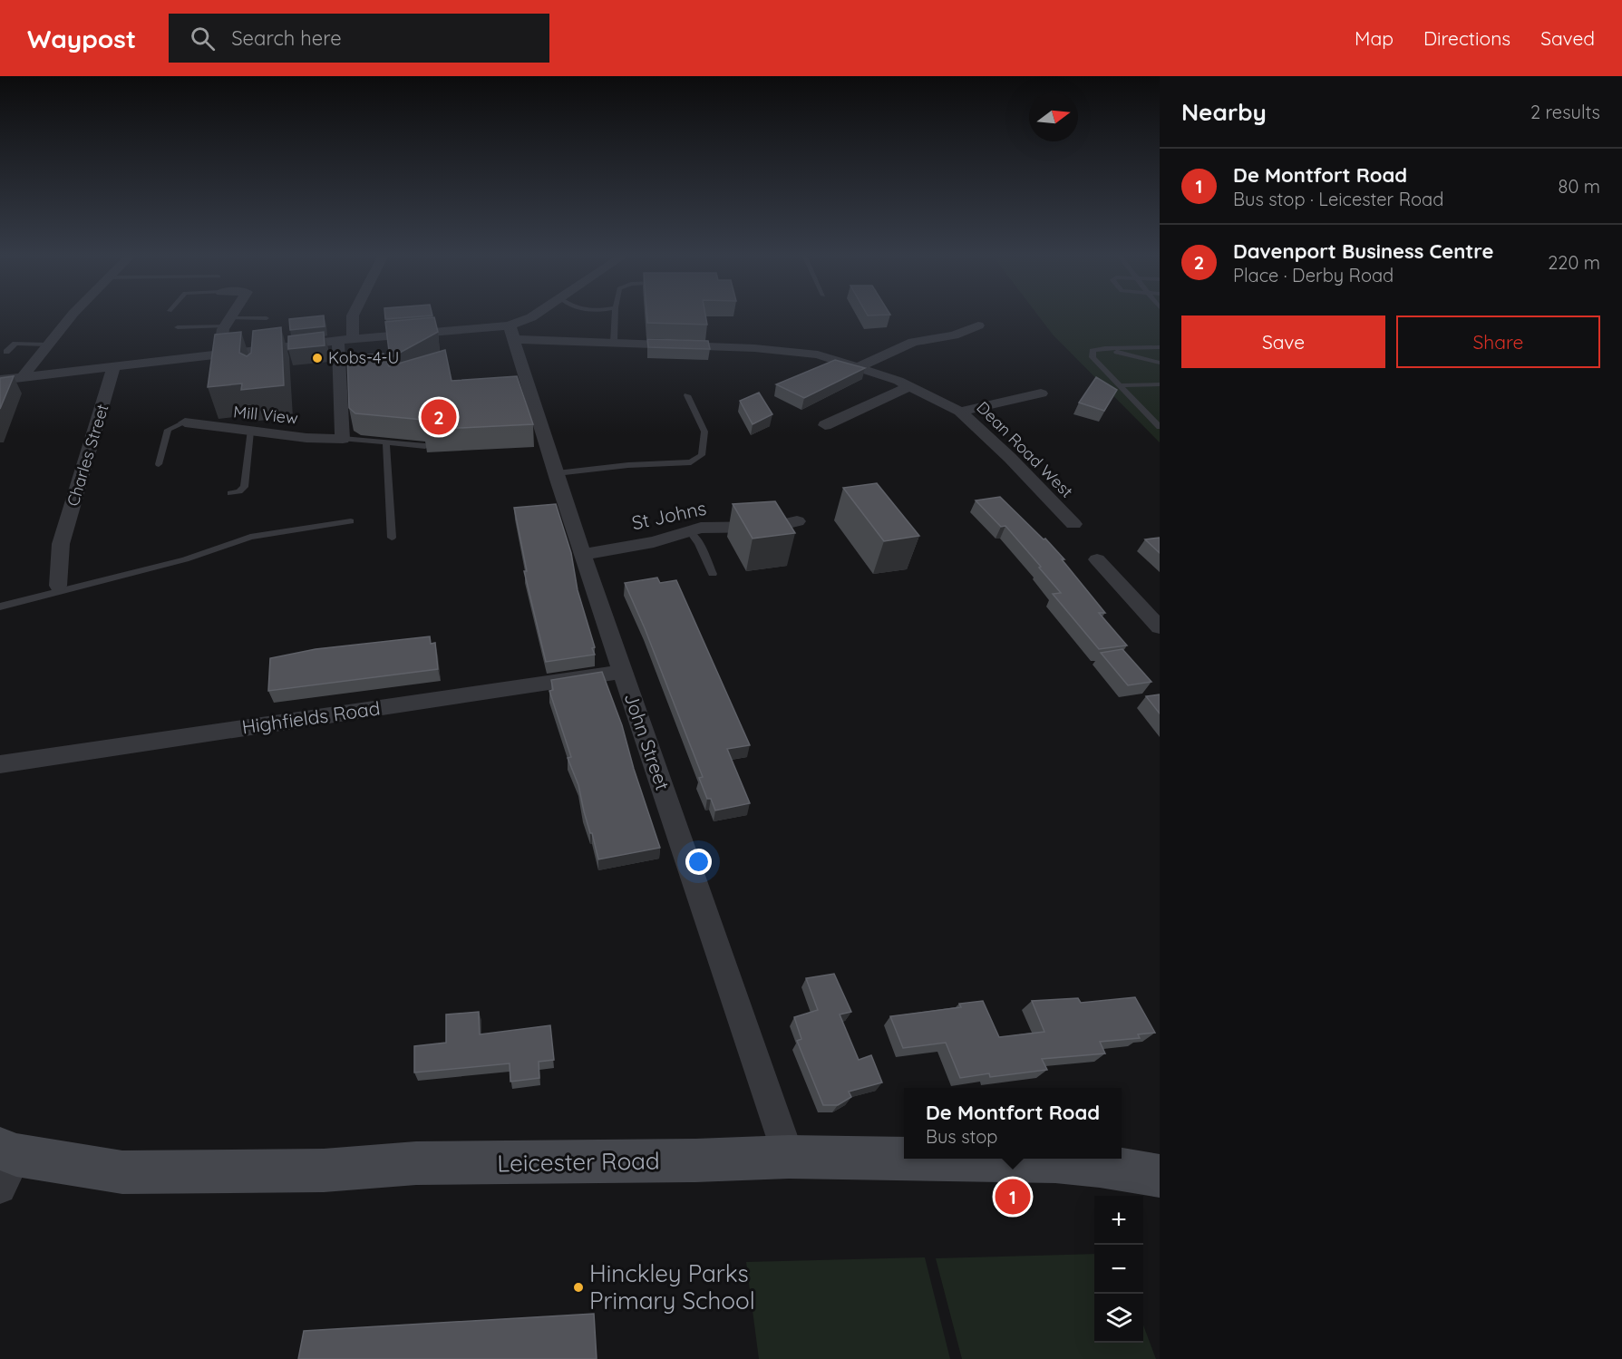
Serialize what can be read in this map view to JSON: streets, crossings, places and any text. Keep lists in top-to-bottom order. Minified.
{"streets":{"main road":["Leicester Road"],"street":["Mill View","Dean Road West","Charles Street","St Johns","Highfields Road","John Street"]},"crossings":[["Dean Road West","John Street"],["St Johns","John Street"],["Highfields Road","John Street"],["John Street","Leicester Road"]],"places":["Kobs-4-U","Hinckley Parks Primary School"],"north":"right","page":{"header":"Waypost","search":"Search here","nav":["Map","Directions","Saved"],"heading":["Nearby","2 results"],"list":[{"mark":"1","name":"De Montfort Road","note":"Bus stop · Leicester Road","value":"80 m"},{"mark":"2","name":"Davenport Business Centre","note":"Place · Derby Road","value":"220 m"}],"buttons":["Save","Share"],"pins":["2","1"],"popup":["De Montfort Road","Bus stop"],"map_buttons":["+","−"]}}
